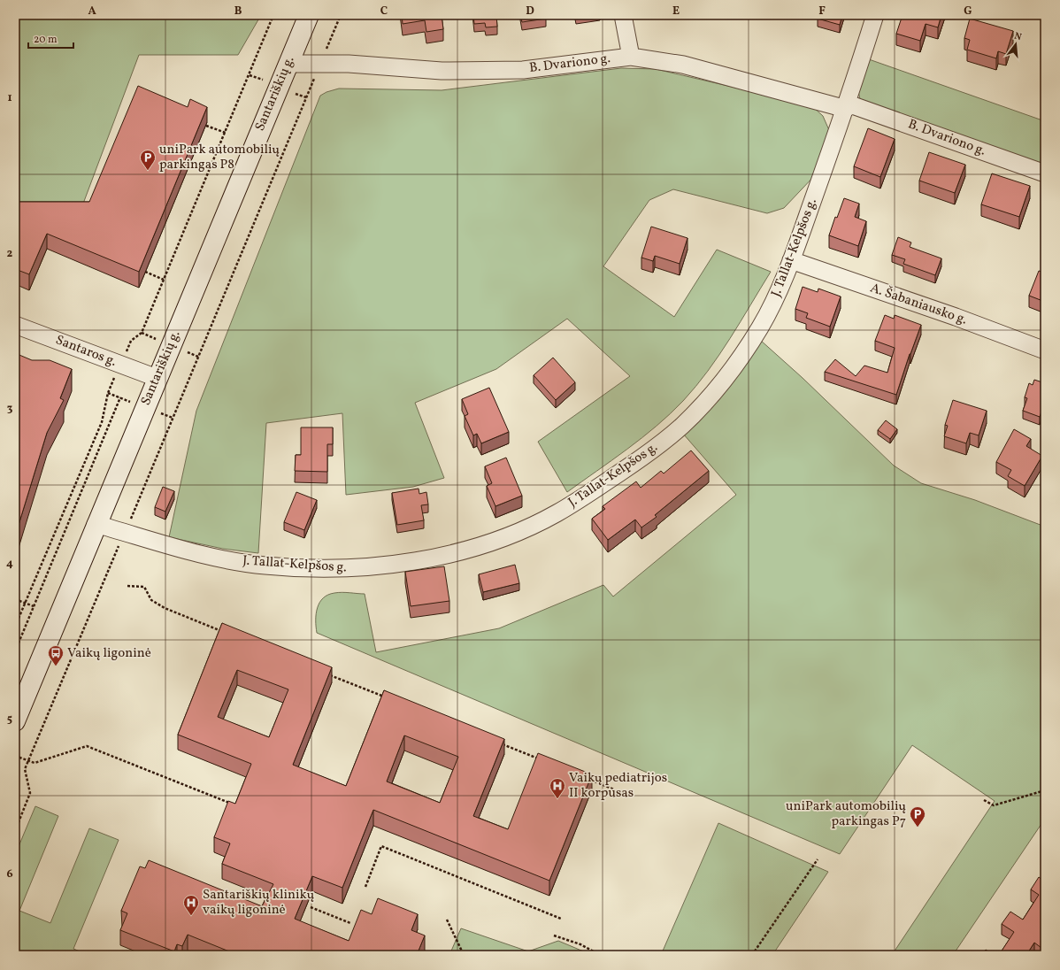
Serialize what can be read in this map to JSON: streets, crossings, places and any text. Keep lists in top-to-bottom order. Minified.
{"streets":{"main road":["Santariškių g."],"street":["B. Dvariono g.","J. Tallat-Kelpšos g.","A. Šabaniausko g.","Santaros g."]},"crossings":[["B. Dvariono g.","Santariškių g."],["B. Dvariono g.","J. Tallat-Kelpšos g."],["Santariškių g.","J. Tallat-Kelpšos g."],["Santariškių g.","Santaros g."],["J. Tallat-Kelpšos g.","A. Šabaniausko g."]],"places":{"parking":["uniPark automobilių parkingas P8","uniPark automobilių parkingas P7"],"bus stop":["Vaikų ligoninė"],"hospital":["Vaikų pediatrijos II korpusas","Santariškių klinikų vaikų ligoninė"]},"scale_bar":"20 m","north":"top","grid":{"columns":["A","B","C","D","E","F","G"],"rows":["1","2","3","4","5","6"]}}
